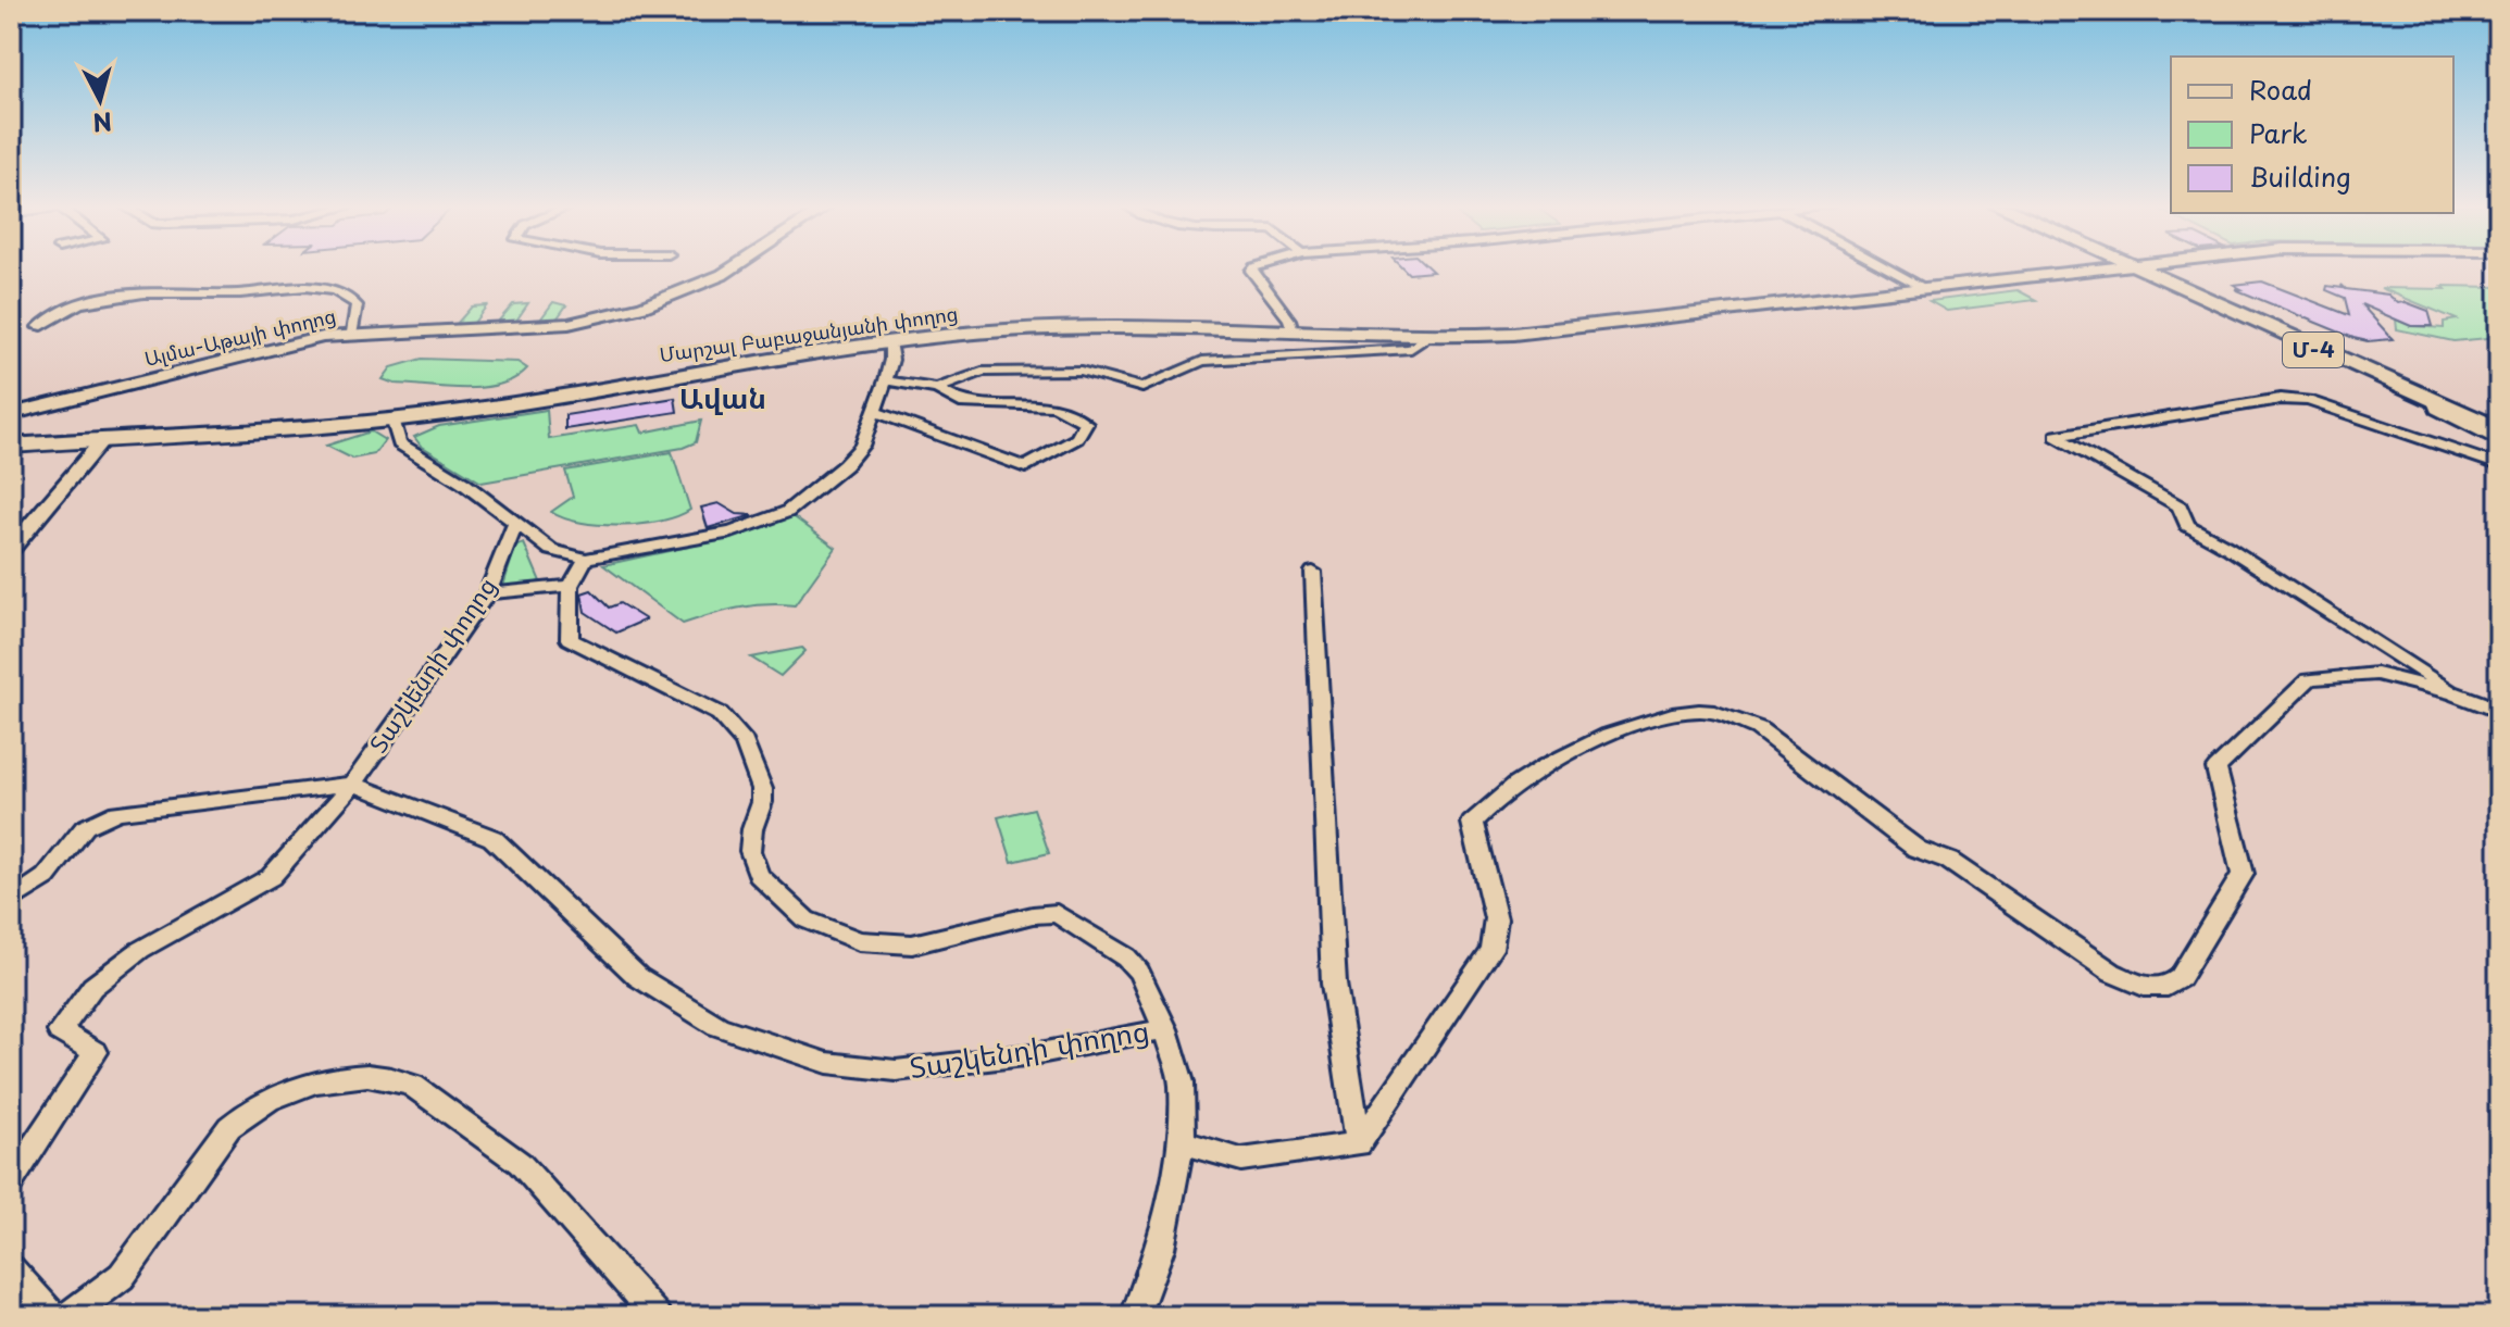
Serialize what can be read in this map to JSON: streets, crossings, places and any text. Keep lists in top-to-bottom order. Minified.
{"streets":{"highway":["Մ-4"],"main road":["Մարշալ Բաբաջանյանի փողոց"],"street":["Ալմա-Աթայի փողոց","Տաշկենդի փողոց"]},"districts":["Ավան"],"legend":["Road","Park","Building"],"north":"bottom"}
